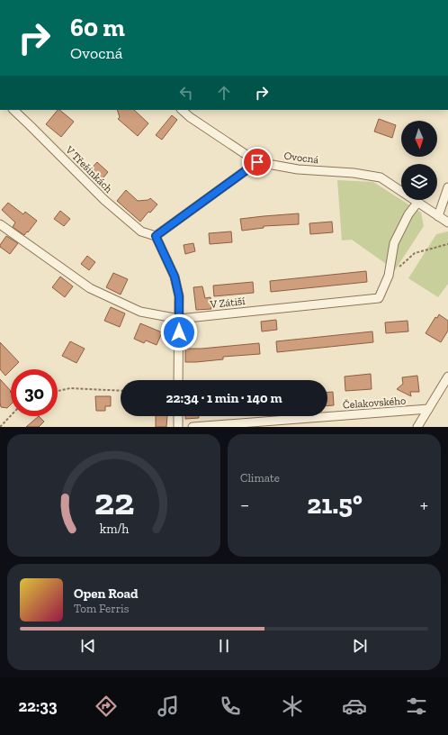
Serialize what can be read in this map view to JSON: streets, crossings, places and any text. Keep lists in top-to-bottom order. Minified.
{"streets":{"street":["Ovocná","V Třešinkách","V Zátiší","Čelakovského"]},"crossings":[["Ovocná","V Zátiší"]],"north":"bottom","page":{"turn":["60 m","Ovocná"],"limit":"30","trip":"22:34 · 1 min · 140 m","tile":"Climate","heat":["−","21.5°","+"],"song":["Open Road","Tom Ferris"],"tabs":"22:33","gauge":["22","km/h"]}}
